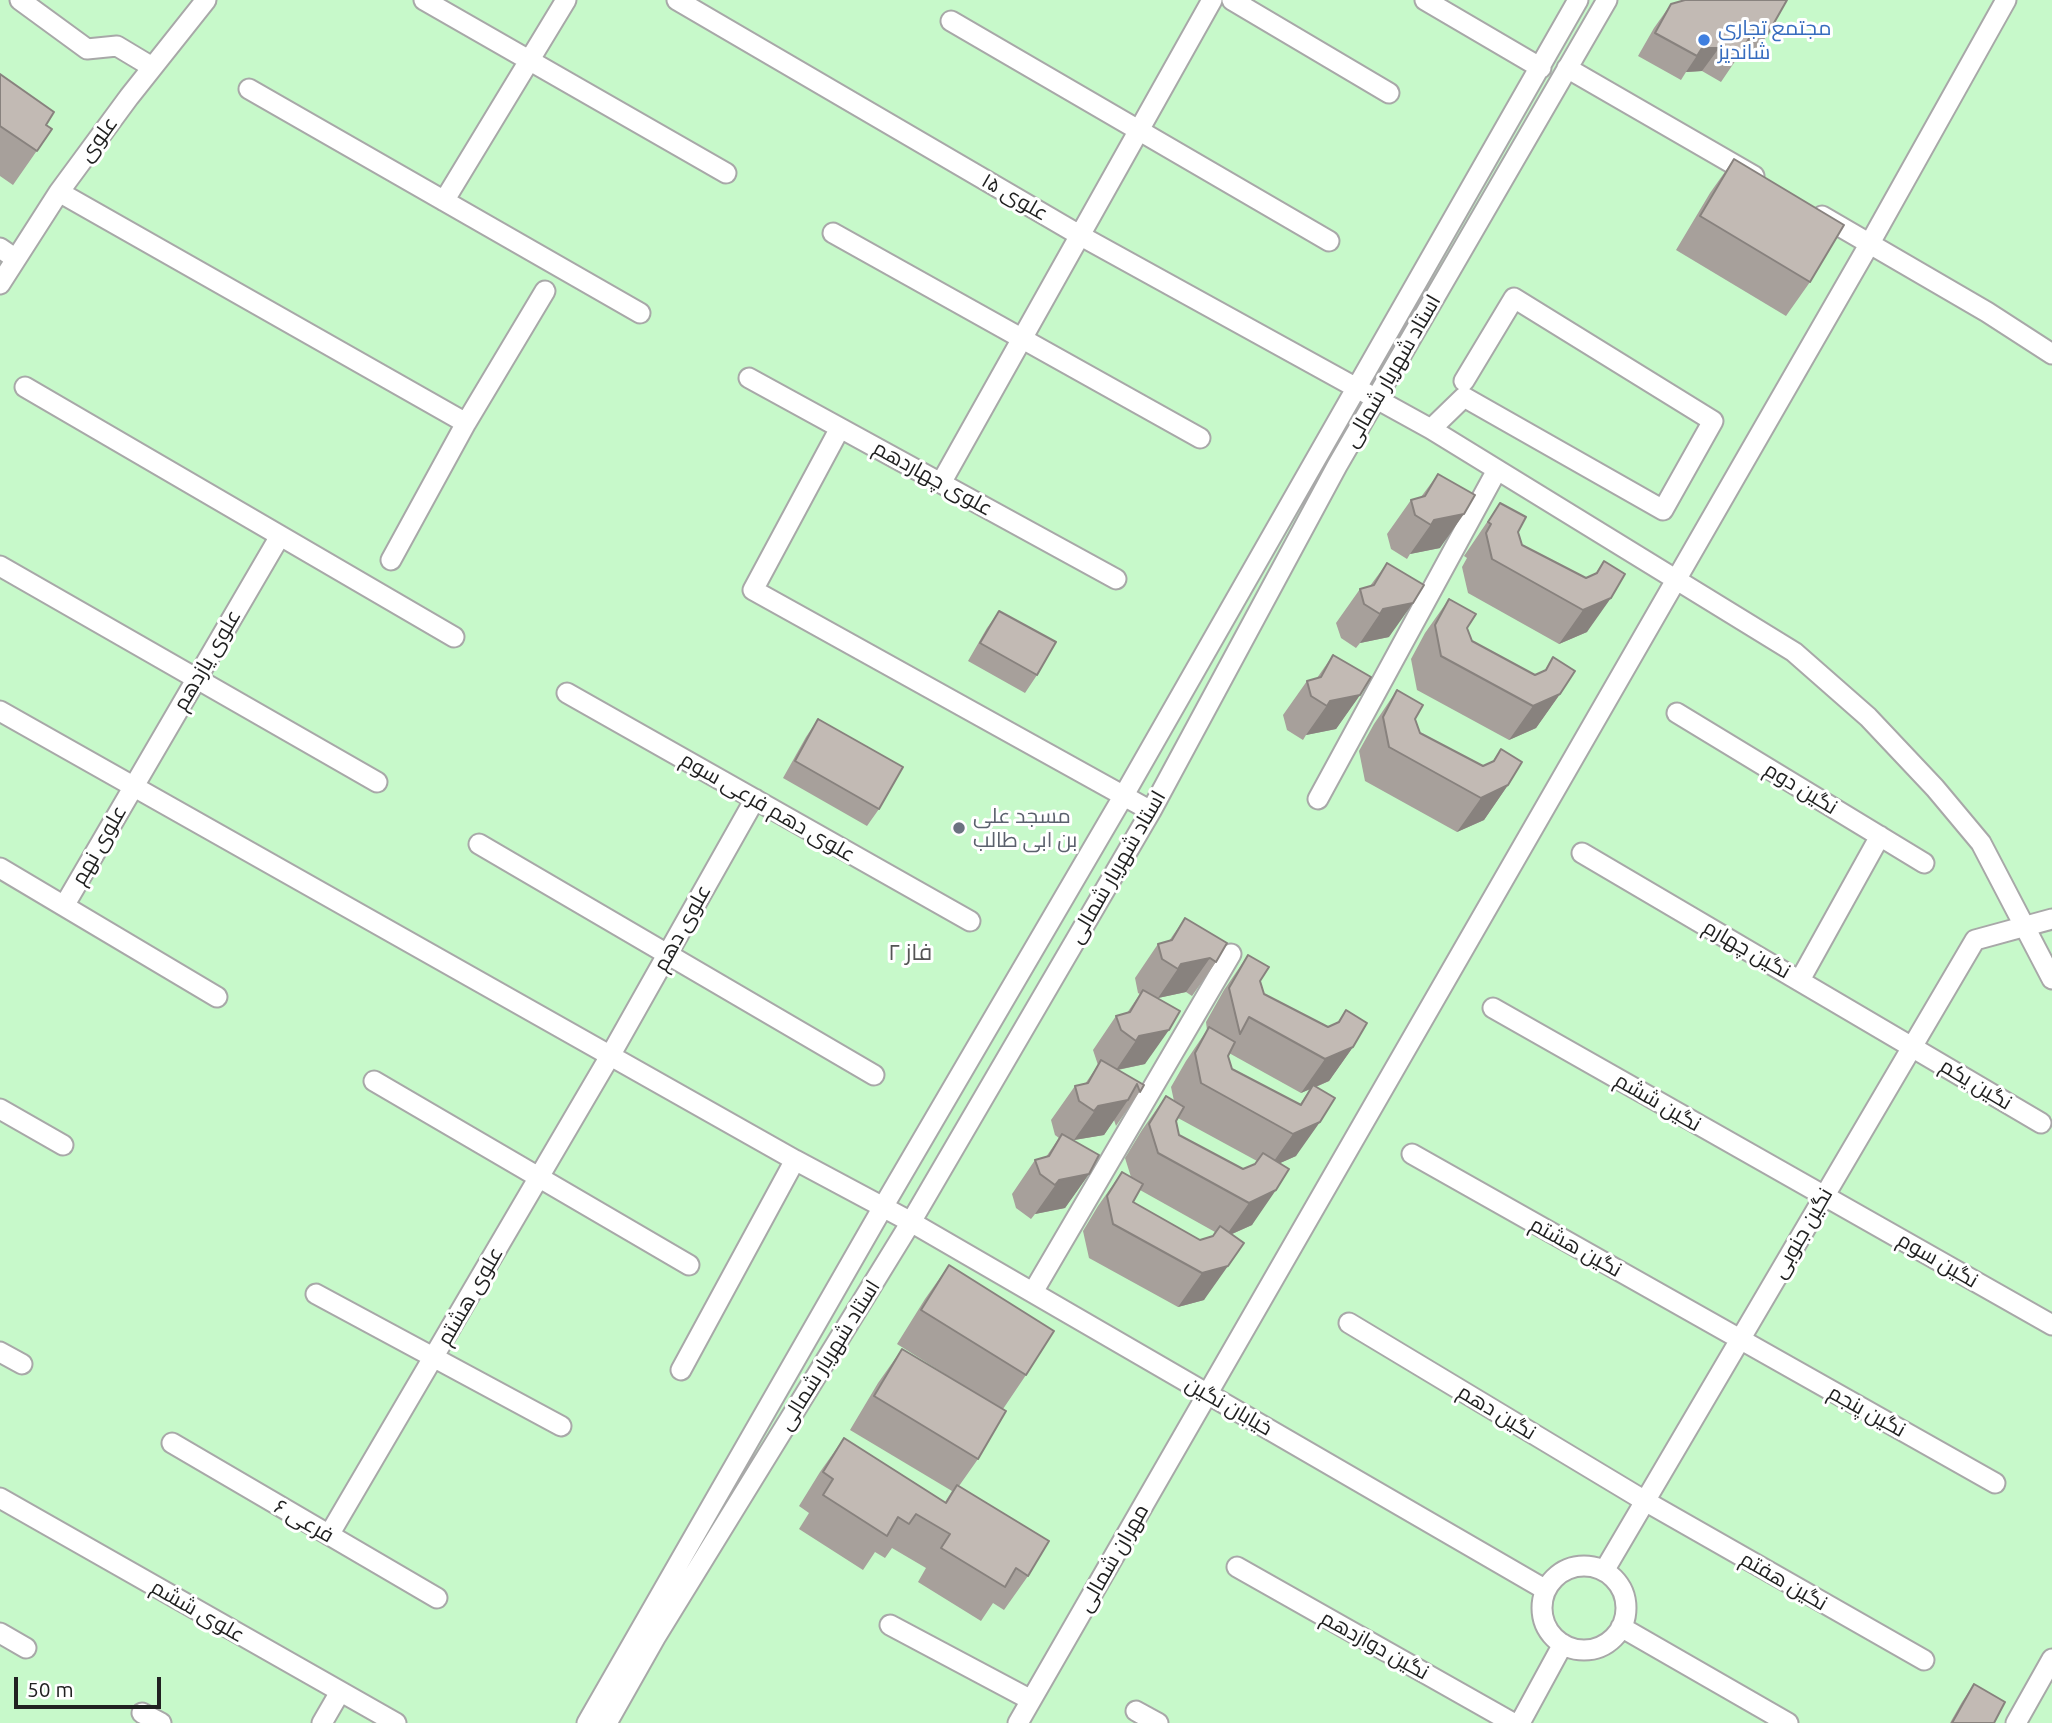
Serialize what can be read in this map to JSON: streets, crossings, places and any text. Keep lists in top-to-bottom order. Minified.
{"streets":{"street":["علوی","علوی ۱۵","استاد شهریار شمالی","علوی چهاردهم","علوی یازدهم","نگین دوم","علوی دهم فرعی سوم","علوی نهم","علوی دهم","نگین چهارم","نگین یکم","نگین ششم","نگین جنوبی","نگین هشتم","نگین سوم","علوی هشتم","خیابان نگین","نگین پنجم","نگین دهم","فرعی ۶","مهران شمالی","نگین هفتم","علوی ششم","نگین دوازدهم"]},"crossings":[["علوی ۱۵","استاد شهریار شمالی"],["علوی ۱۵","نگین جنوبی"],["علوی ۱۵","مهران شمالی"],["استاد شهریار شمالی","خیابان نگین"],["علوی یازدهم","علوی نهم"],["علوی یازدهم","خیابان نگین"],["علوی دهم فرعی سوم","علوی دهم"],["علوی نهم","خیابان نگین"],["علوی دهم","علوی هشتم"],["علوی دهم","خیابان نگین"],["نگین چهارم","نگین یکم"],["نگین چهارم","نگین جنوبی"],["نگین یکم","نگین جنوبی"],["نگین ششم","نگین جنوبی"],["نگین ششم","نگین سوم"],["نگین جنوبی","نگین هشتم"],["نگین جنوبی","نگین سوم"],["نگین جنوبی","خیابان نگین"],["نگین جنوبی","نگین پنجم"],["نگین جنوبی","نگین دهم"],["نگین جنوبی","نگین هفتم"],["نگین هشتم","نگین پنجم"],["علوی هشتم","خیابان نگین"],["علوی هشتم","فرعی ۶"],["خیابان نگین","مهران شمالی"],["نگین دهم","نگین هفتم"]],"districts":["فاز ۲"],"places":["مجتمع تجاری شاندیز","مسجد علی بن ابی طالب"],"scale_bar":"50 m"}
